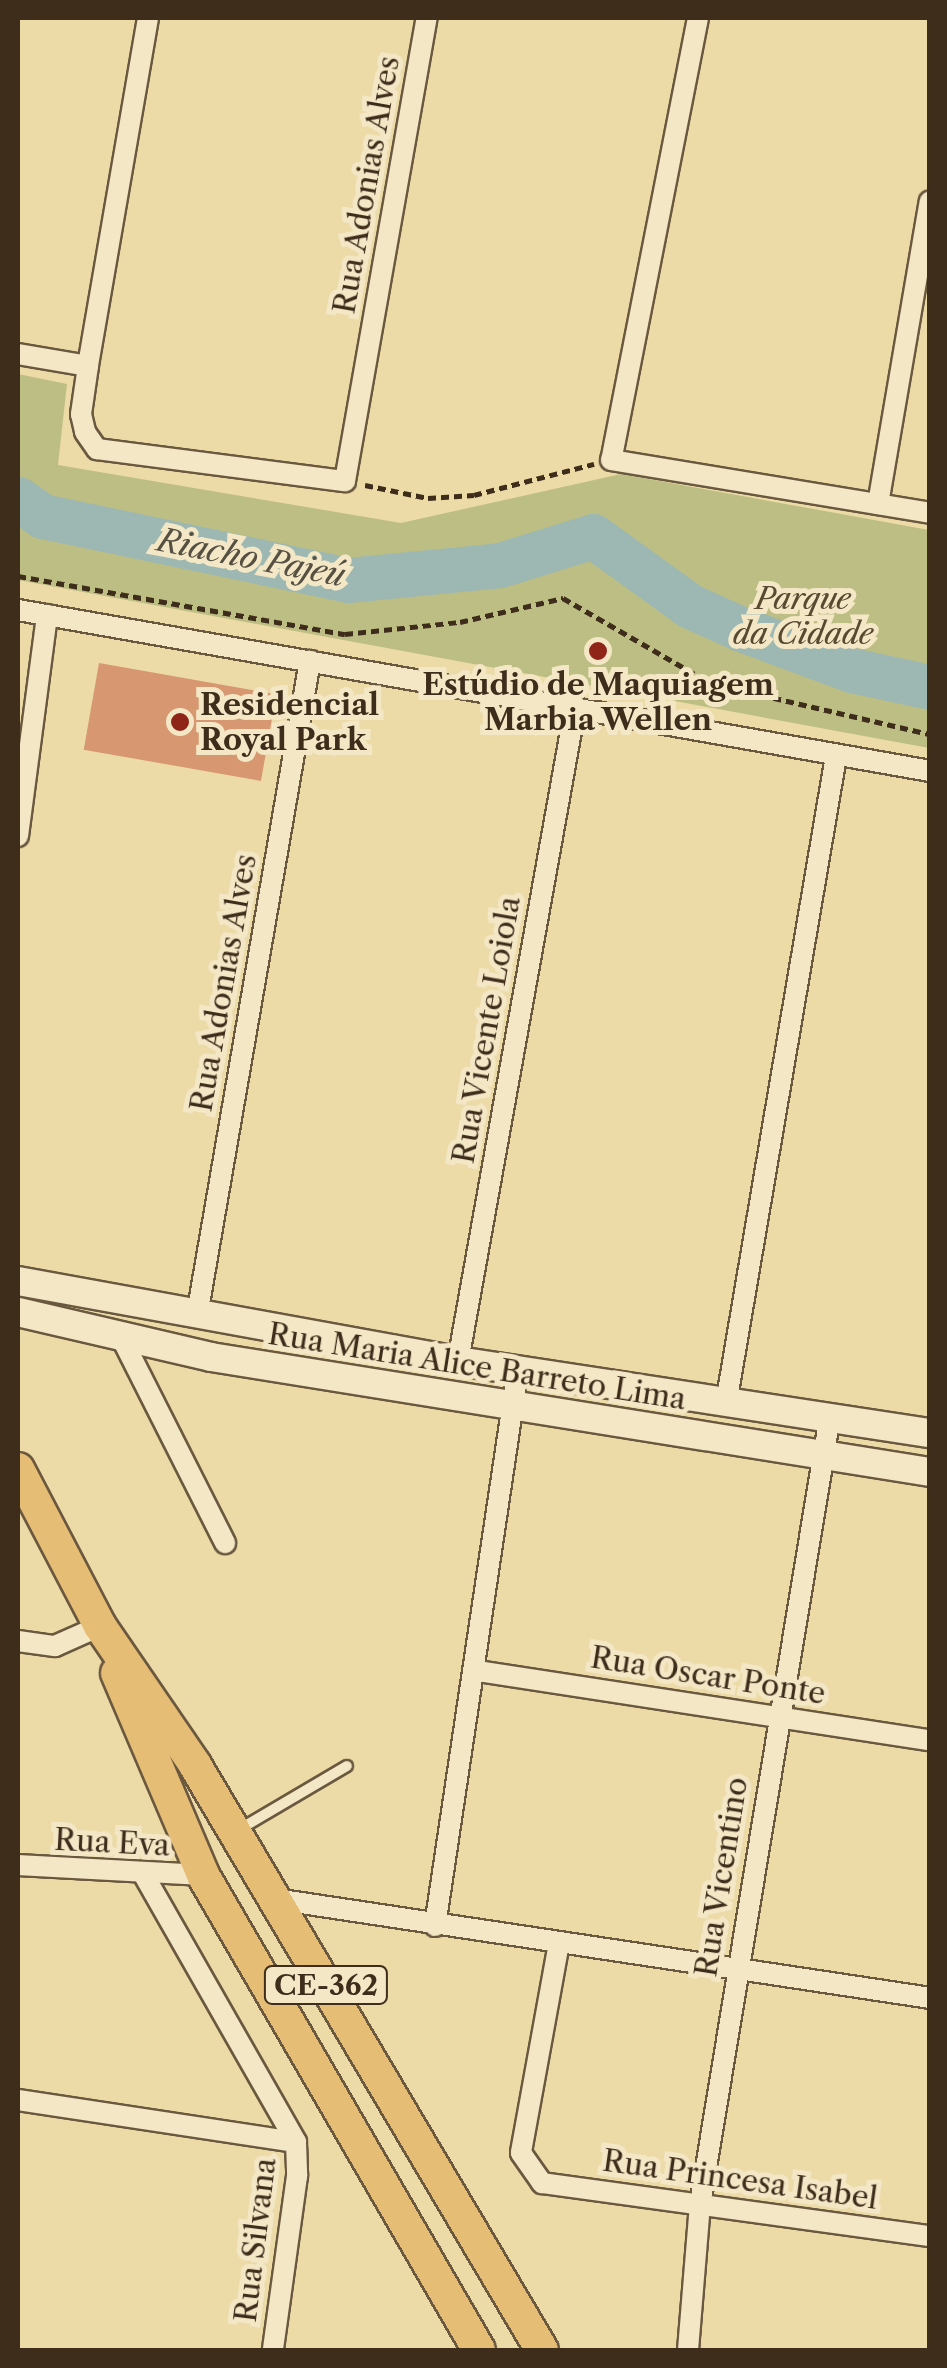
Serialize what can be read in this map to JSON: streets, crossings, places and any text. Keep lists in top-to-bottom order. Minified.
{"streets":{"main road":["CE-362"],"street":["Rua Adonias Alves","Rua Vicente Loiola","Rua Maria Alice Barreto Lima","Rua Oscar Ponte","Rua Eva","Rua Vicentino","Rua Princesa Isabel","Rua Silvana"]},"crossings":[["Rua Adonias Alves","Rua Maria Alice Barreto Lima"],["Rua Vicente Loiola","Rua Maria Alice Barreto Lima"],["Rua Maria Alice Barreto Lima","Rua Vicentino"],["Rua Oscar Ponte","Rua Vicentino"],["Rua Eva","CE-362"],["Rua Eva","Rua Silvana"],["Rua Vicentino","Rua Princesa Isabel"]],"water":["Riacho Pajeú"],"parks":["Parque da Cidade"],"places":["Estúdio de Maquiagem Marbia Wellen","Residencial Royal Park"]}
